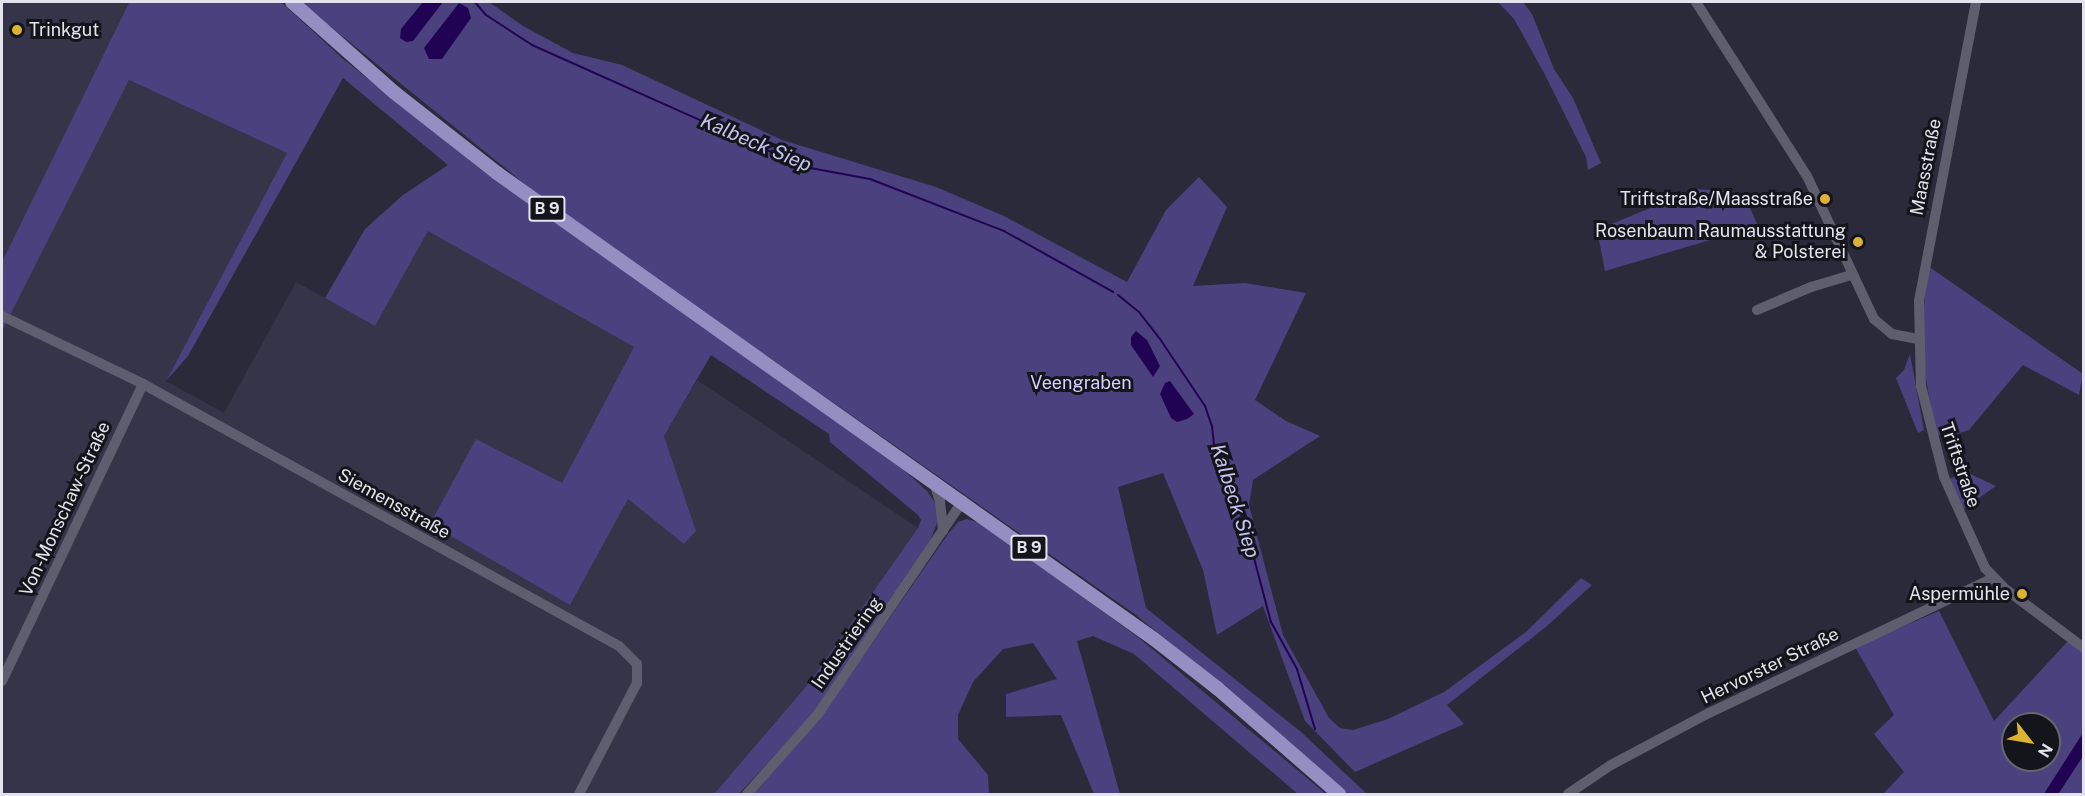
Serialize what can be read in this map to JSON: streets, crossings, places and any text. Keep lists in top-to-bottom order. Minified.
{"streets":{"main road":["B 9"],"street":["Maasstraße","Triftstraße","Siemensstraße","Von-Monschaw-Straße","Industriering","Hervorster Straße"]},"crossings":[["Maasstraße","Triftstraße"],["B 9","Industriering"],["Triftstraße","Hervorster Straße"],["Siemensstraße","Von-Monschaw-Straße"]],"water":["Kalbeck Siep"],"parks":["Veengraben"],"places":["Trinkgut","Triftstraße/Maasstraße","Rosenbaum Raumausstattung & Polsterei","Aspermühle"],"north":"bottom right"}
